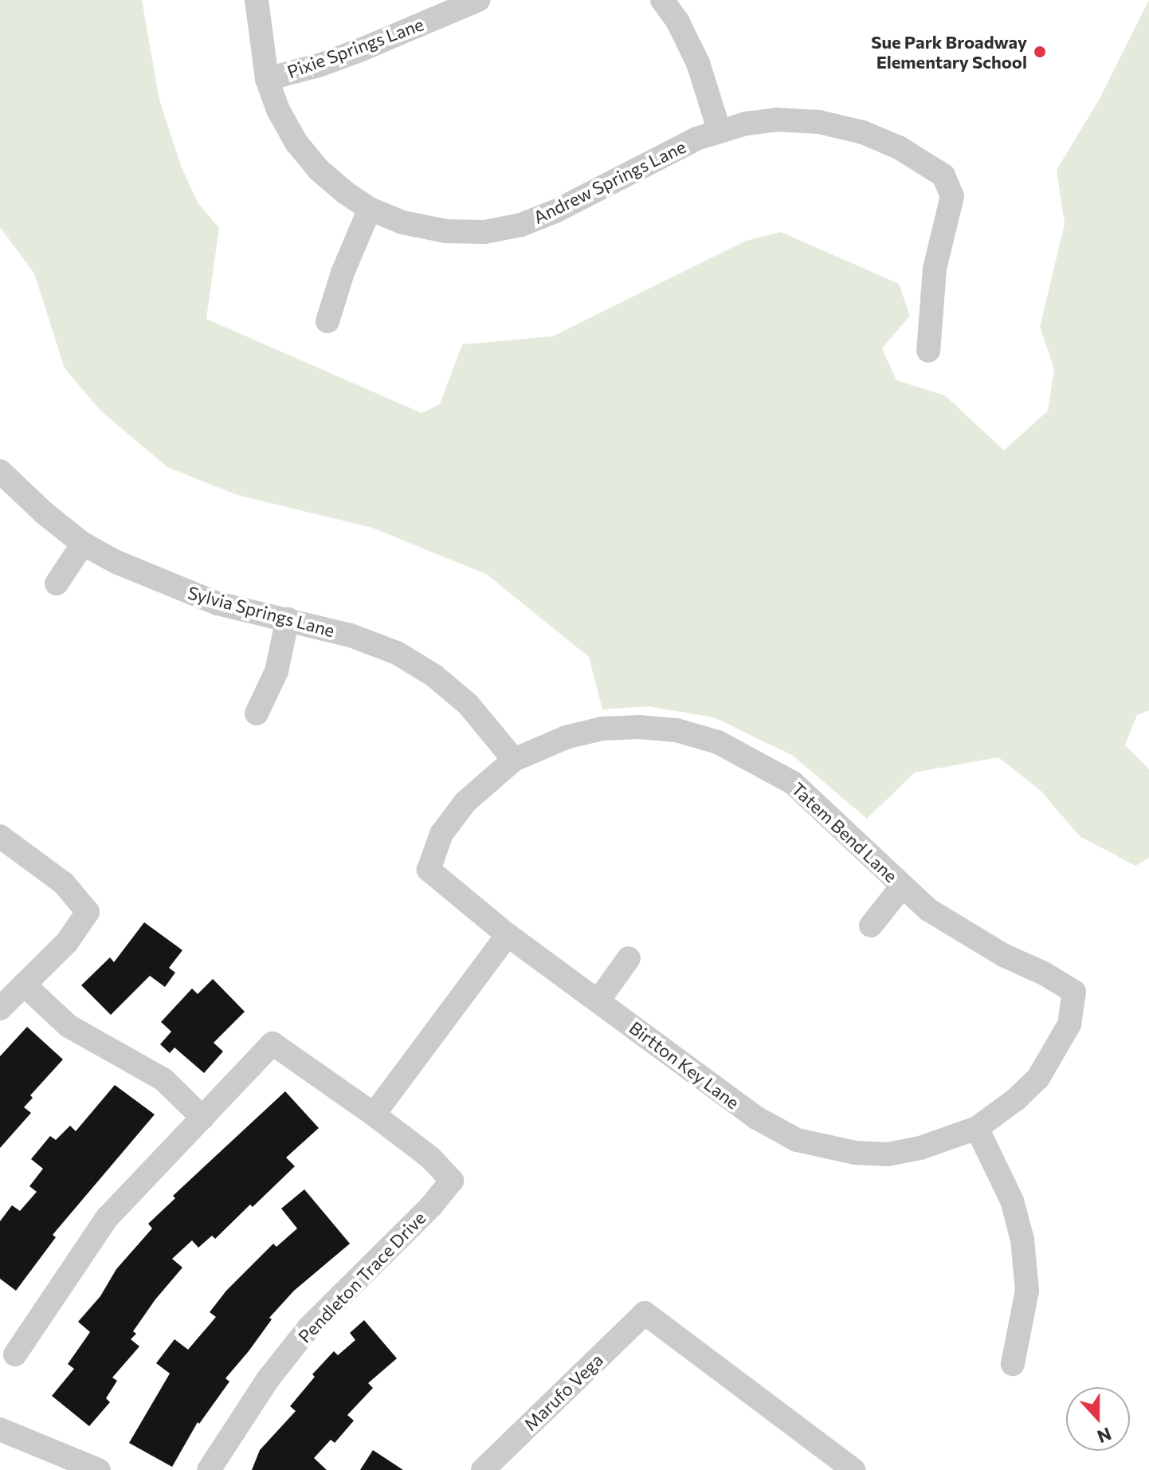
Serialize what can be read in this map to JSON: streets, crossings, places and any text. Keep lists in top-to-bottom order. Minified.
{"streets":{"street":["Pixie Springs Lane","Andrew Springs Lane","Sylvia Springs Lane","Tatem Bend Lane","Birtton Key Lane","Pendleton Trace Drive","Marufo Vega"]},"crossings":[["Pixie Springs Lane","Andrew Springs Lane"],["Sylvia Springs Lane","Tatem Bend Lane"],["Tatem Bend Lane","Birtton Key Lane"]],"places":["Sue Park Broadway Elementary School"],"north":"bottom"}
